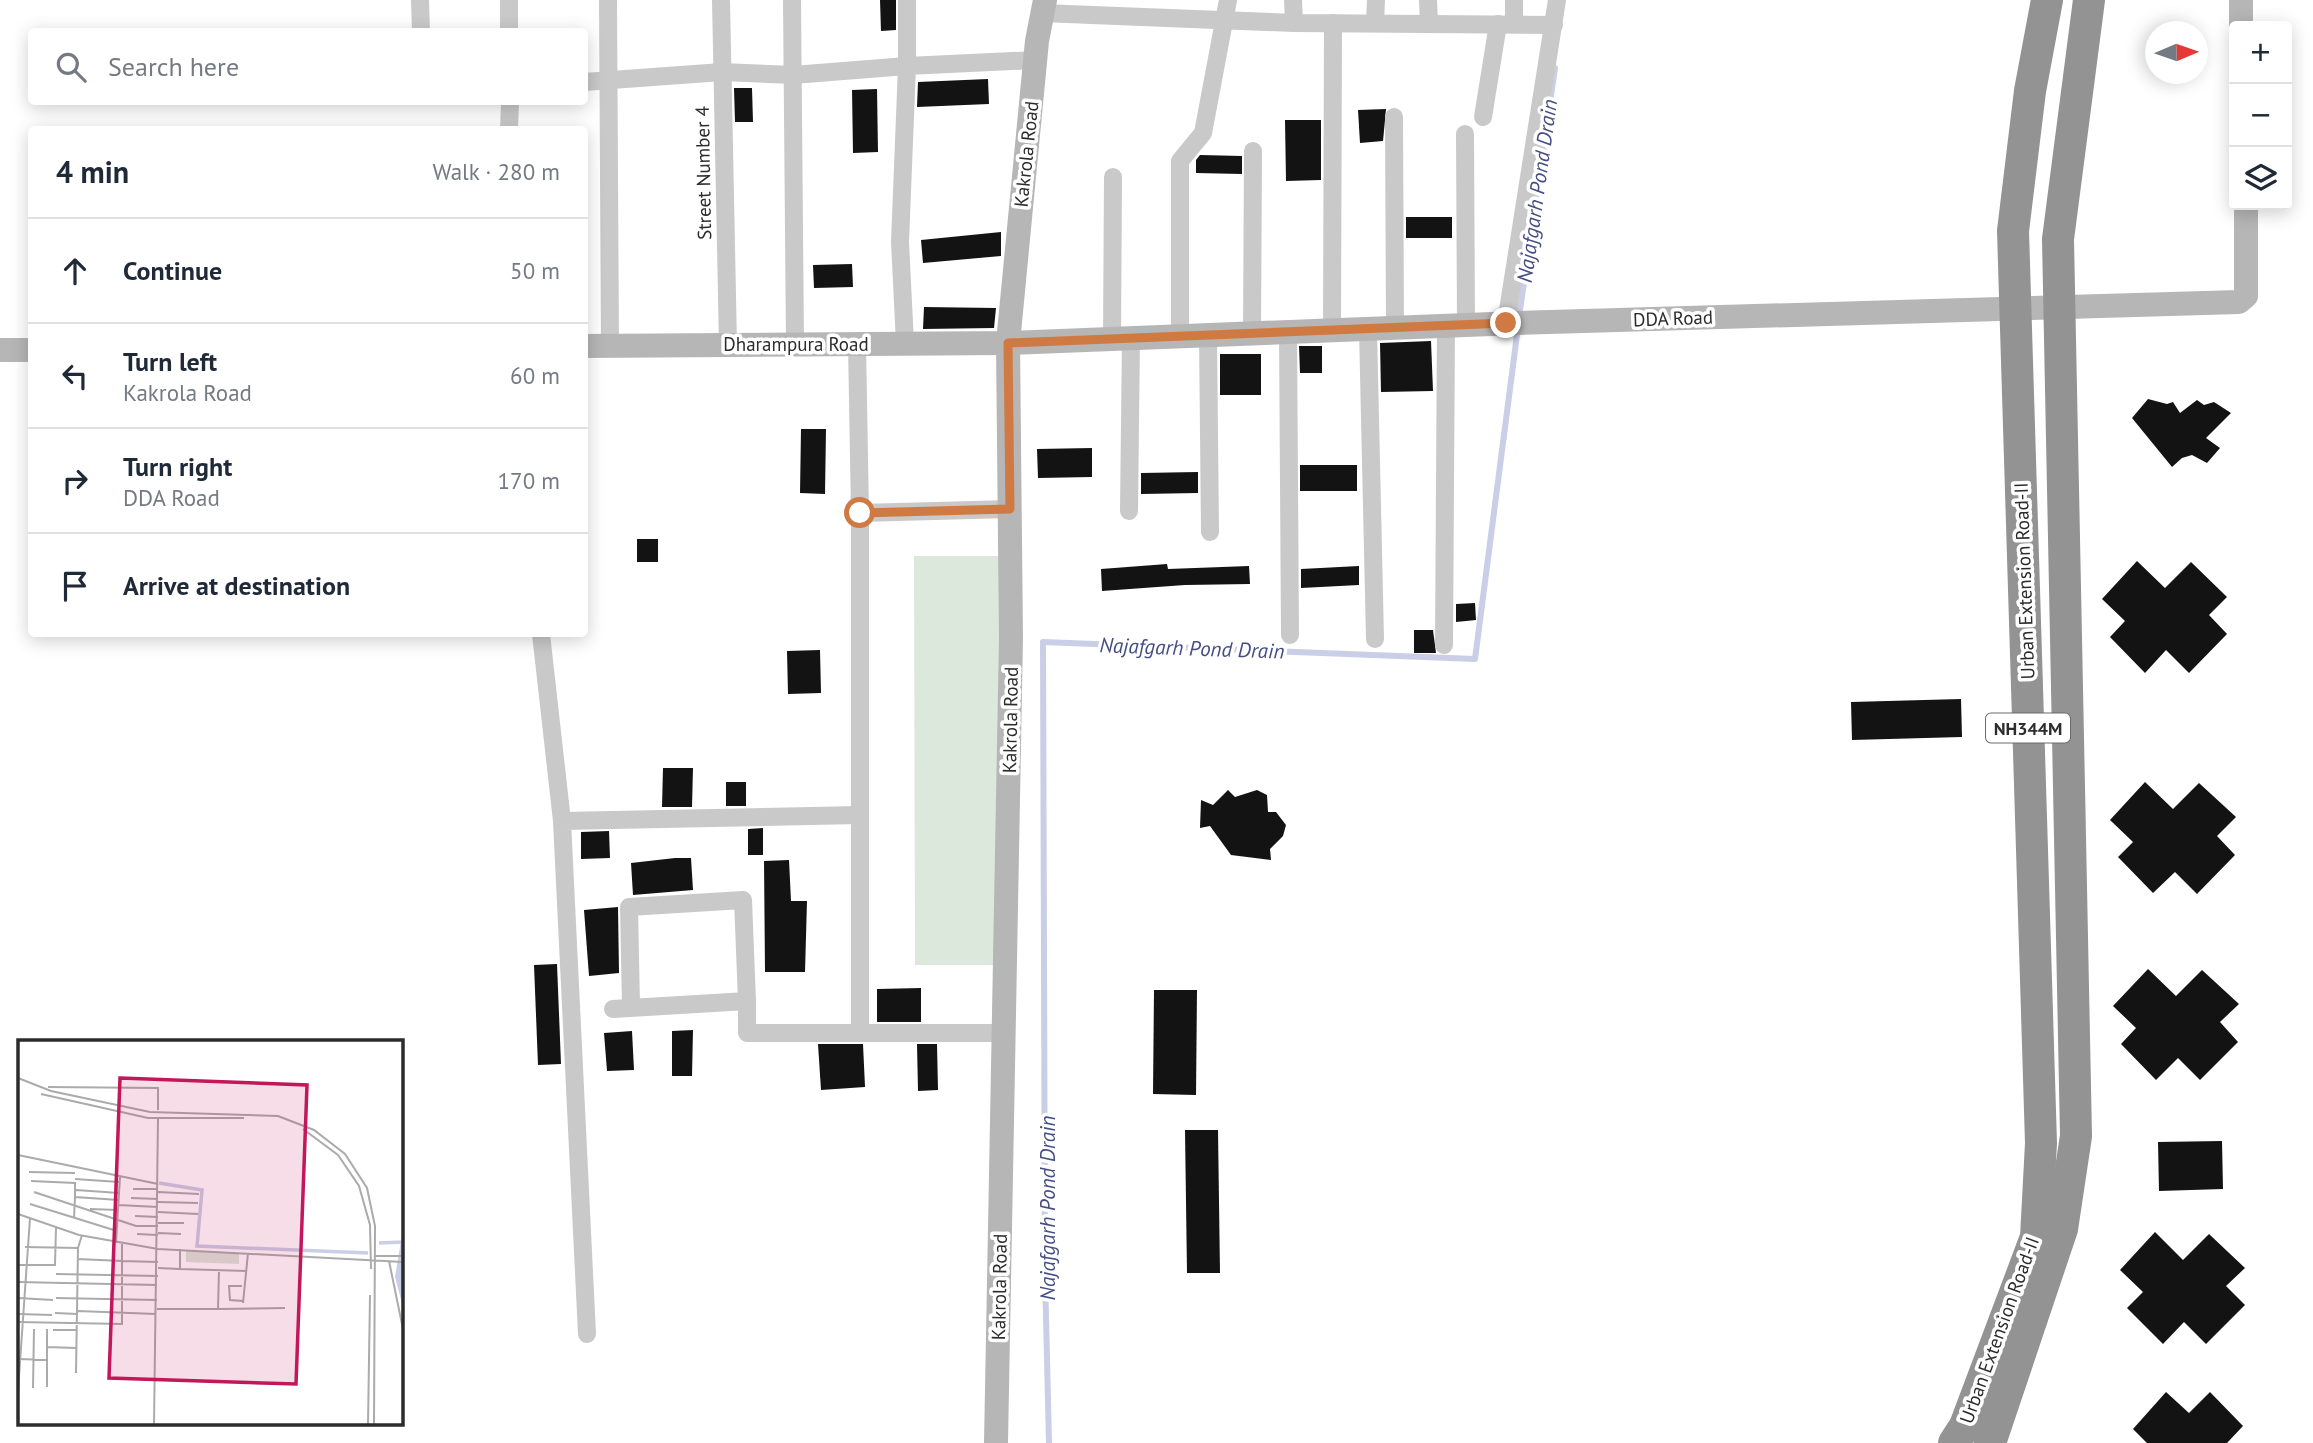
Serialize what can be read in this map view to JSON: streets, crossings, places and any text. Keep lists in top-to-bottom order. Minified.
{"streets":{"highway":["Urban Extension Road-II","NH344M"],"street":["Kakrola Road","Street Number 4","DDA Road","Dharampura Road"]},"crossings":[["Kakrola Road","DDA Road"],["Kakrola Road","Dharampura Road"],["Street Number 4","Dharampura Road"],["DDA Road","Dharampura Road"]],"water":["Najafgarh Pond Drain"],"north":"right","page":{"map_buttons":["+","−"],"search":"Search here","heading":["4 min","Walk · 280 m"],"list":[["Continue","50 m"],["Turn left","Kakrola Road","60 m"],["Turn right","DDA Road","170 m"],"Arrive at destination"]}}
